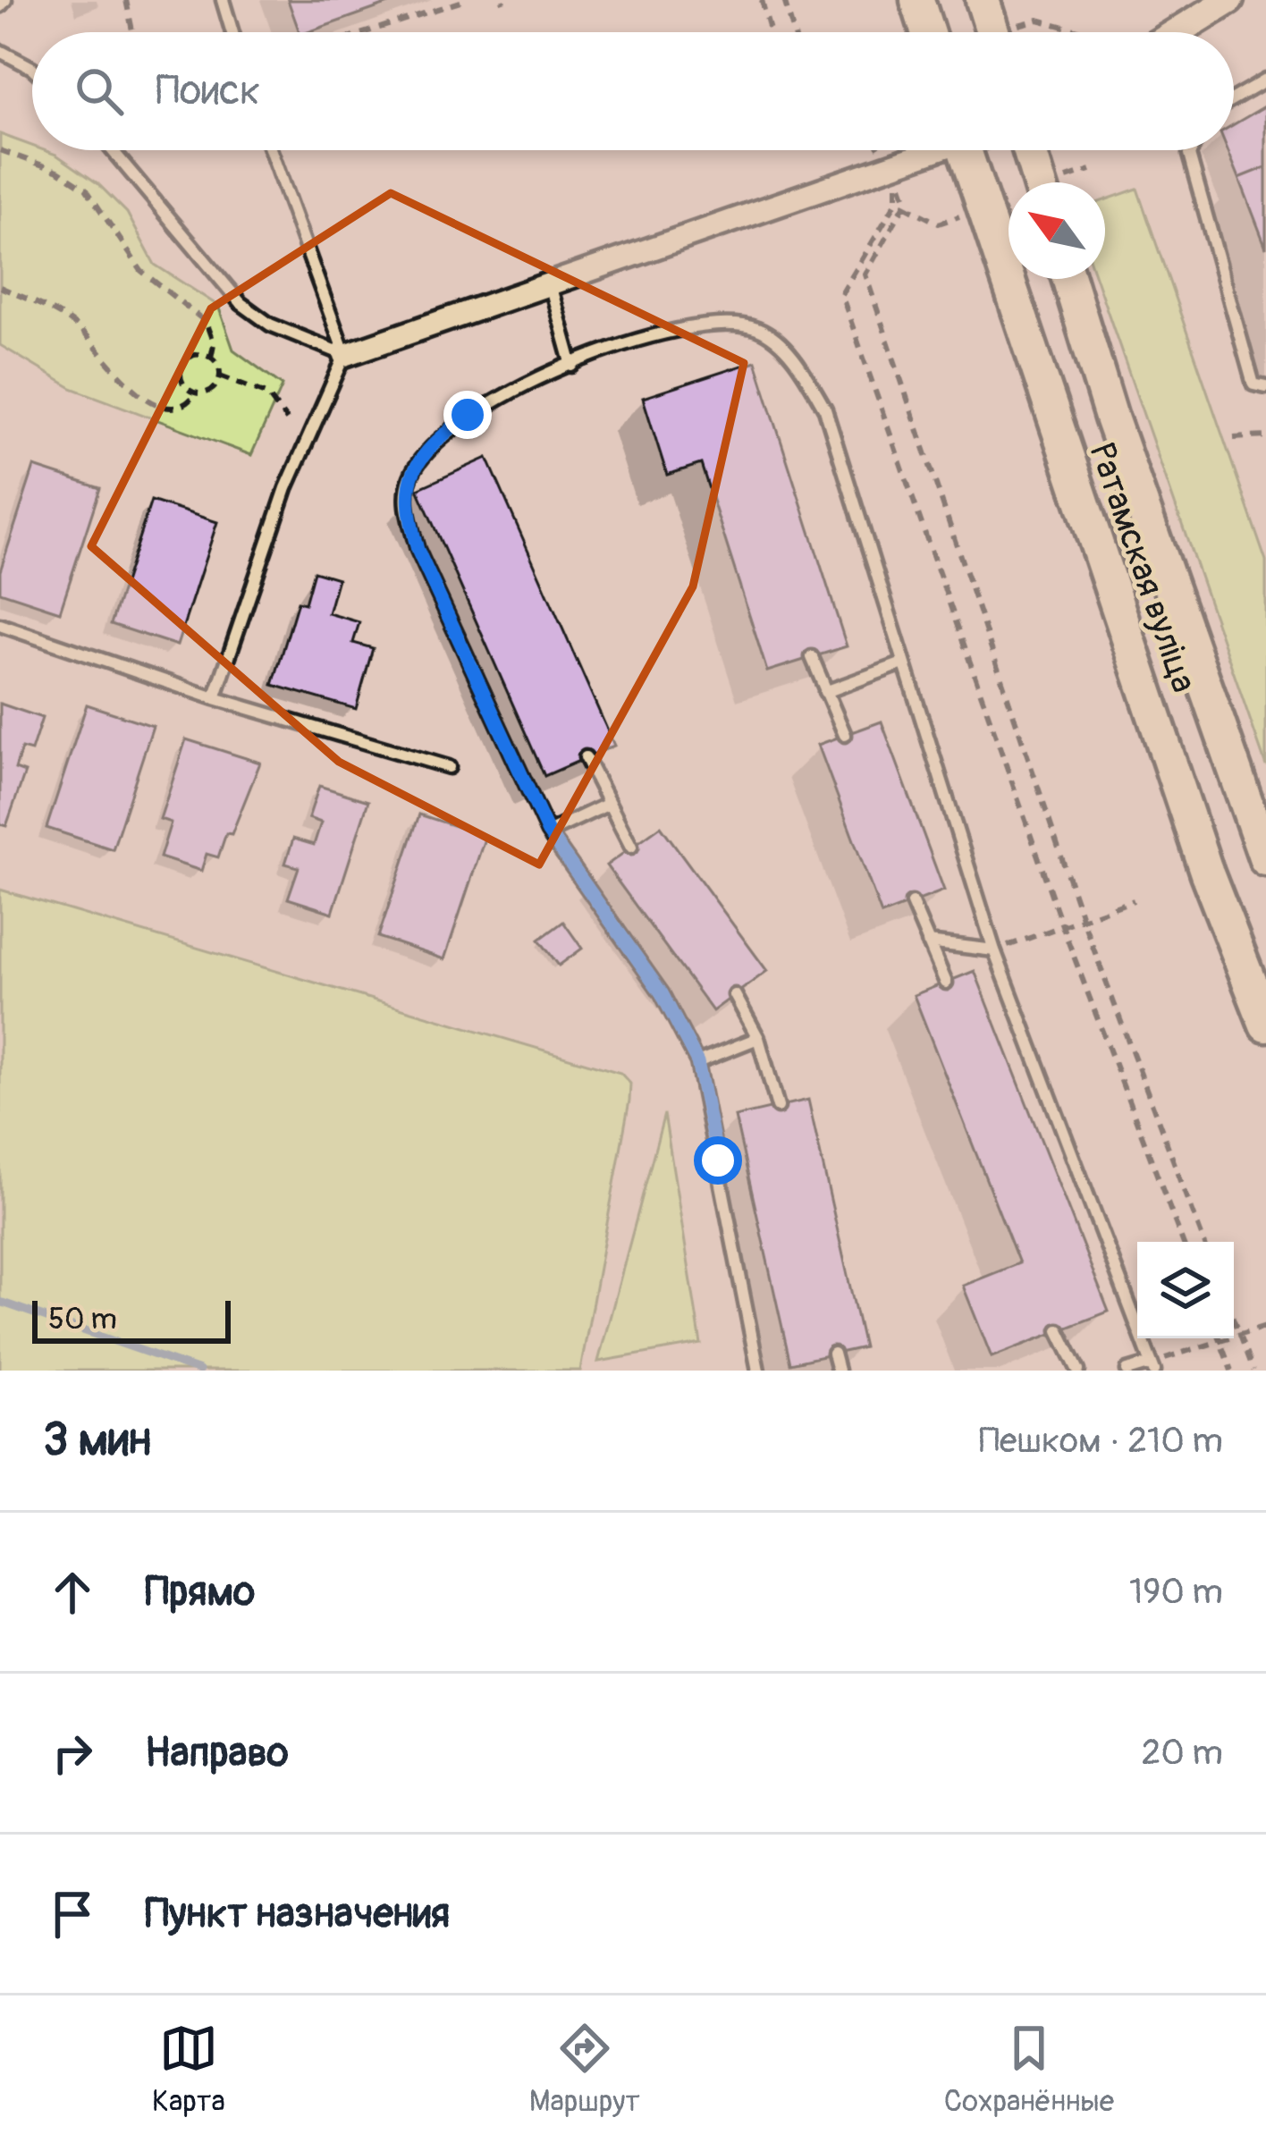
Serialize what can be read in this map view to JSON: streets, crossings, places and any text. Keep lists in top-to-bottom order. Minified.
{"streets":{"main road":["Ратамская вуліца"]},"scale_bar":"50 m","north":"top left","page":{"search":"Поиск","scale":"50 m","heading":["3 мин","Пешком · 210 m"],"list":[["Прямо","190 m"],["Направо","20 m"],"Пункт назначения"],"nav":["Карта","Маршрут","Сохранённые"]}}
